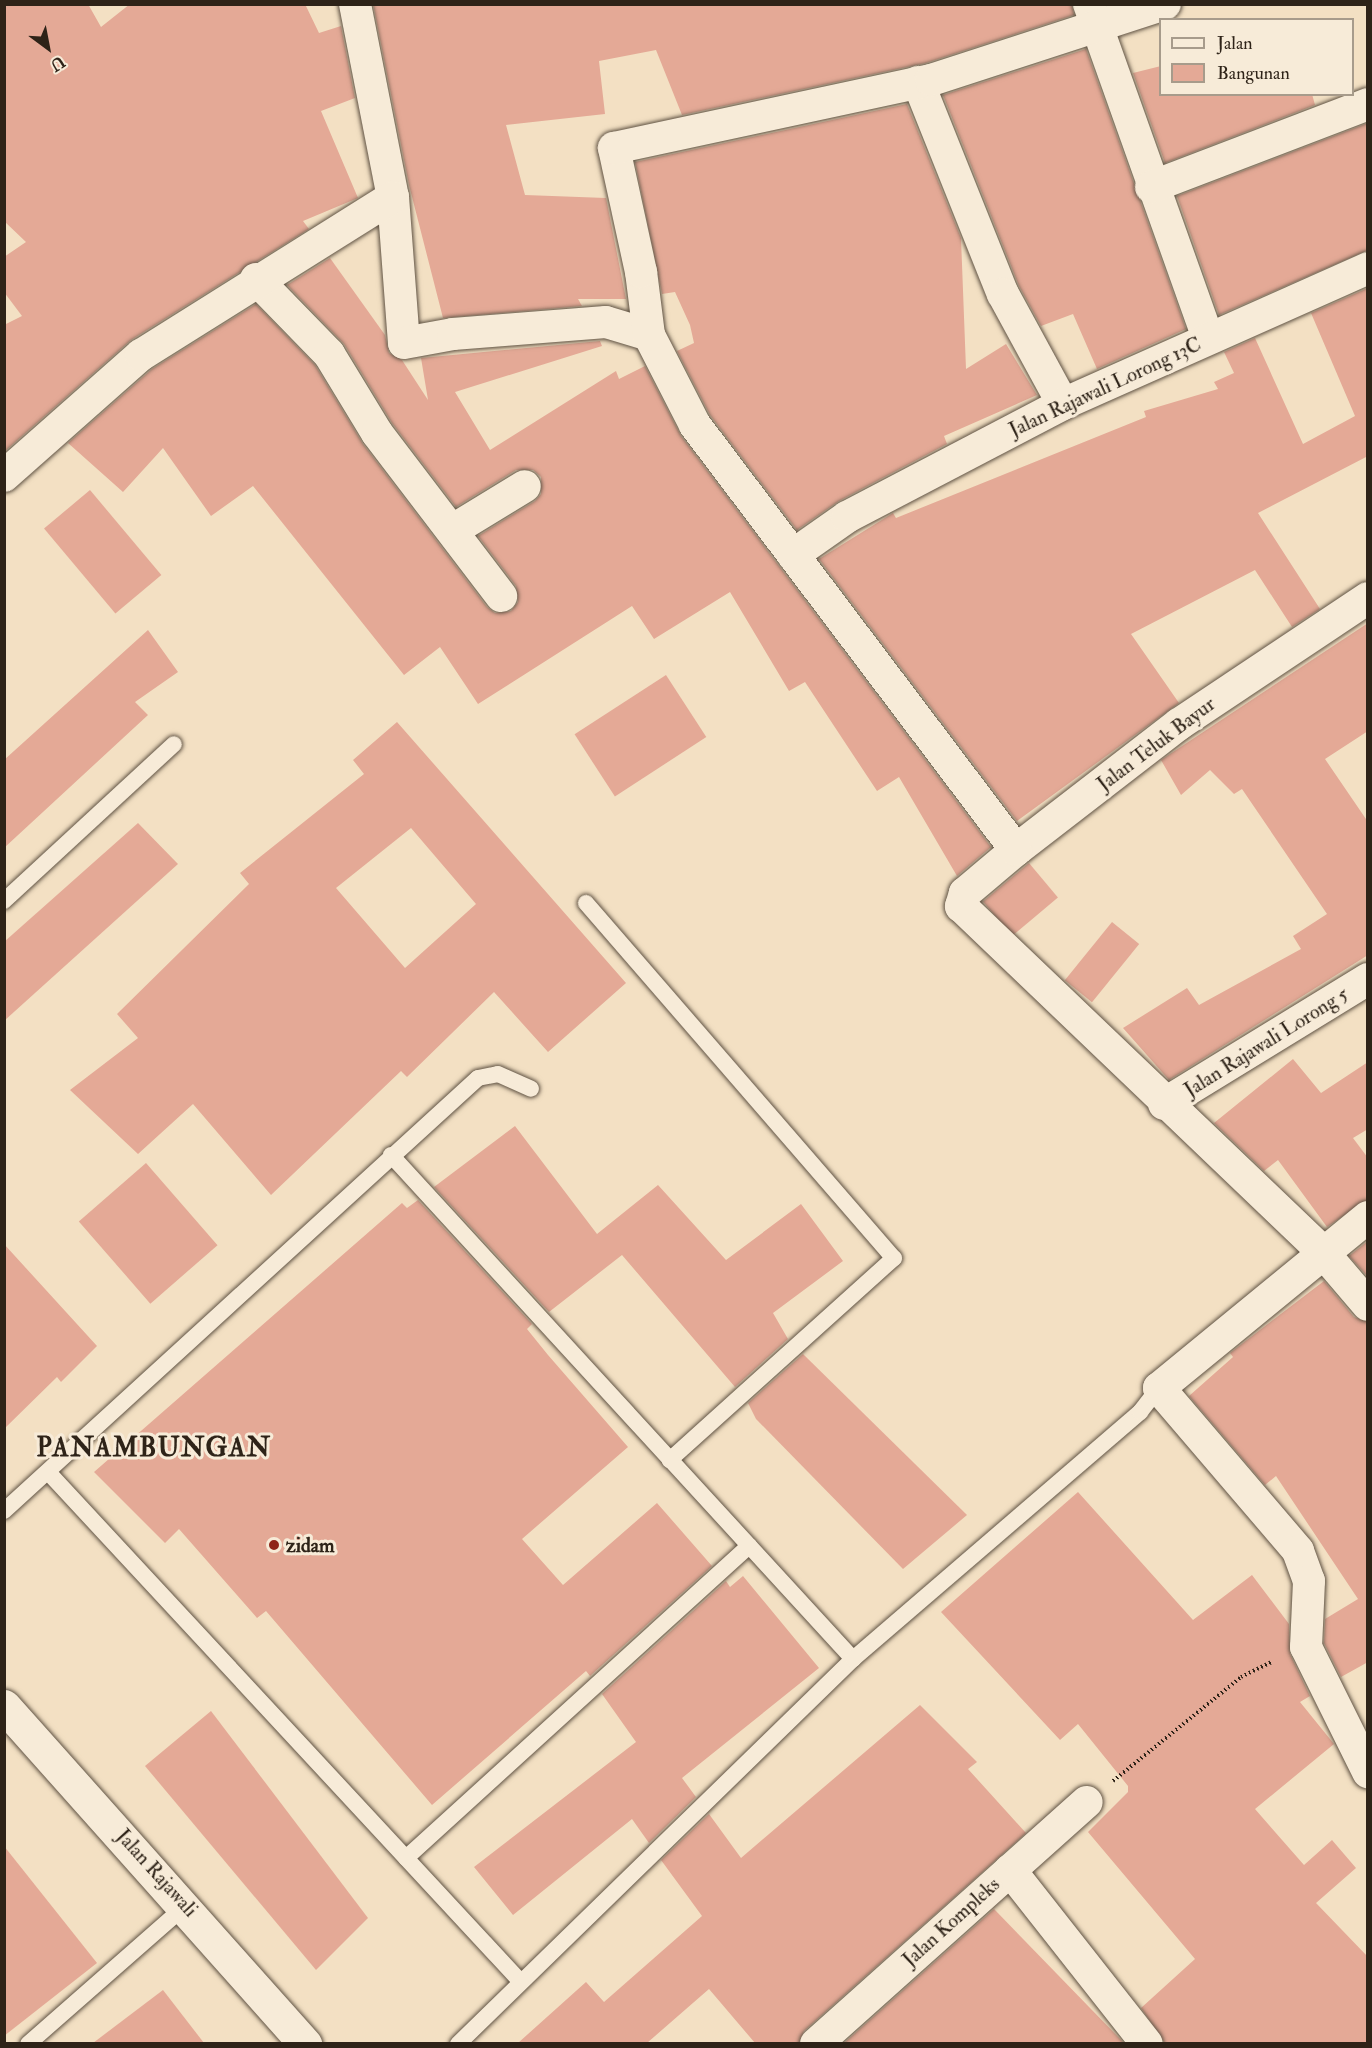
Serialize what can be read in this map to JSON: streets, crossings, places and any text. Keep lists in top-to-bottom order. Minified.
{"streets":{"main road":["Jalan Rajawali"],"street":["Jalan Rajawali Lorong 13C","Jalan Teluk Bayur","Jalan Rajawali Lorong 5","Jalan Kompleks"]},"crossings":[["Jalan Teluk Bayur","Jalan Rajawali Lorong 5"]],"districts":["PANAMBUNGAN"],"places":["zidam"],"legend":["Jalan","Bangunan"],"north":"bottom right"}
